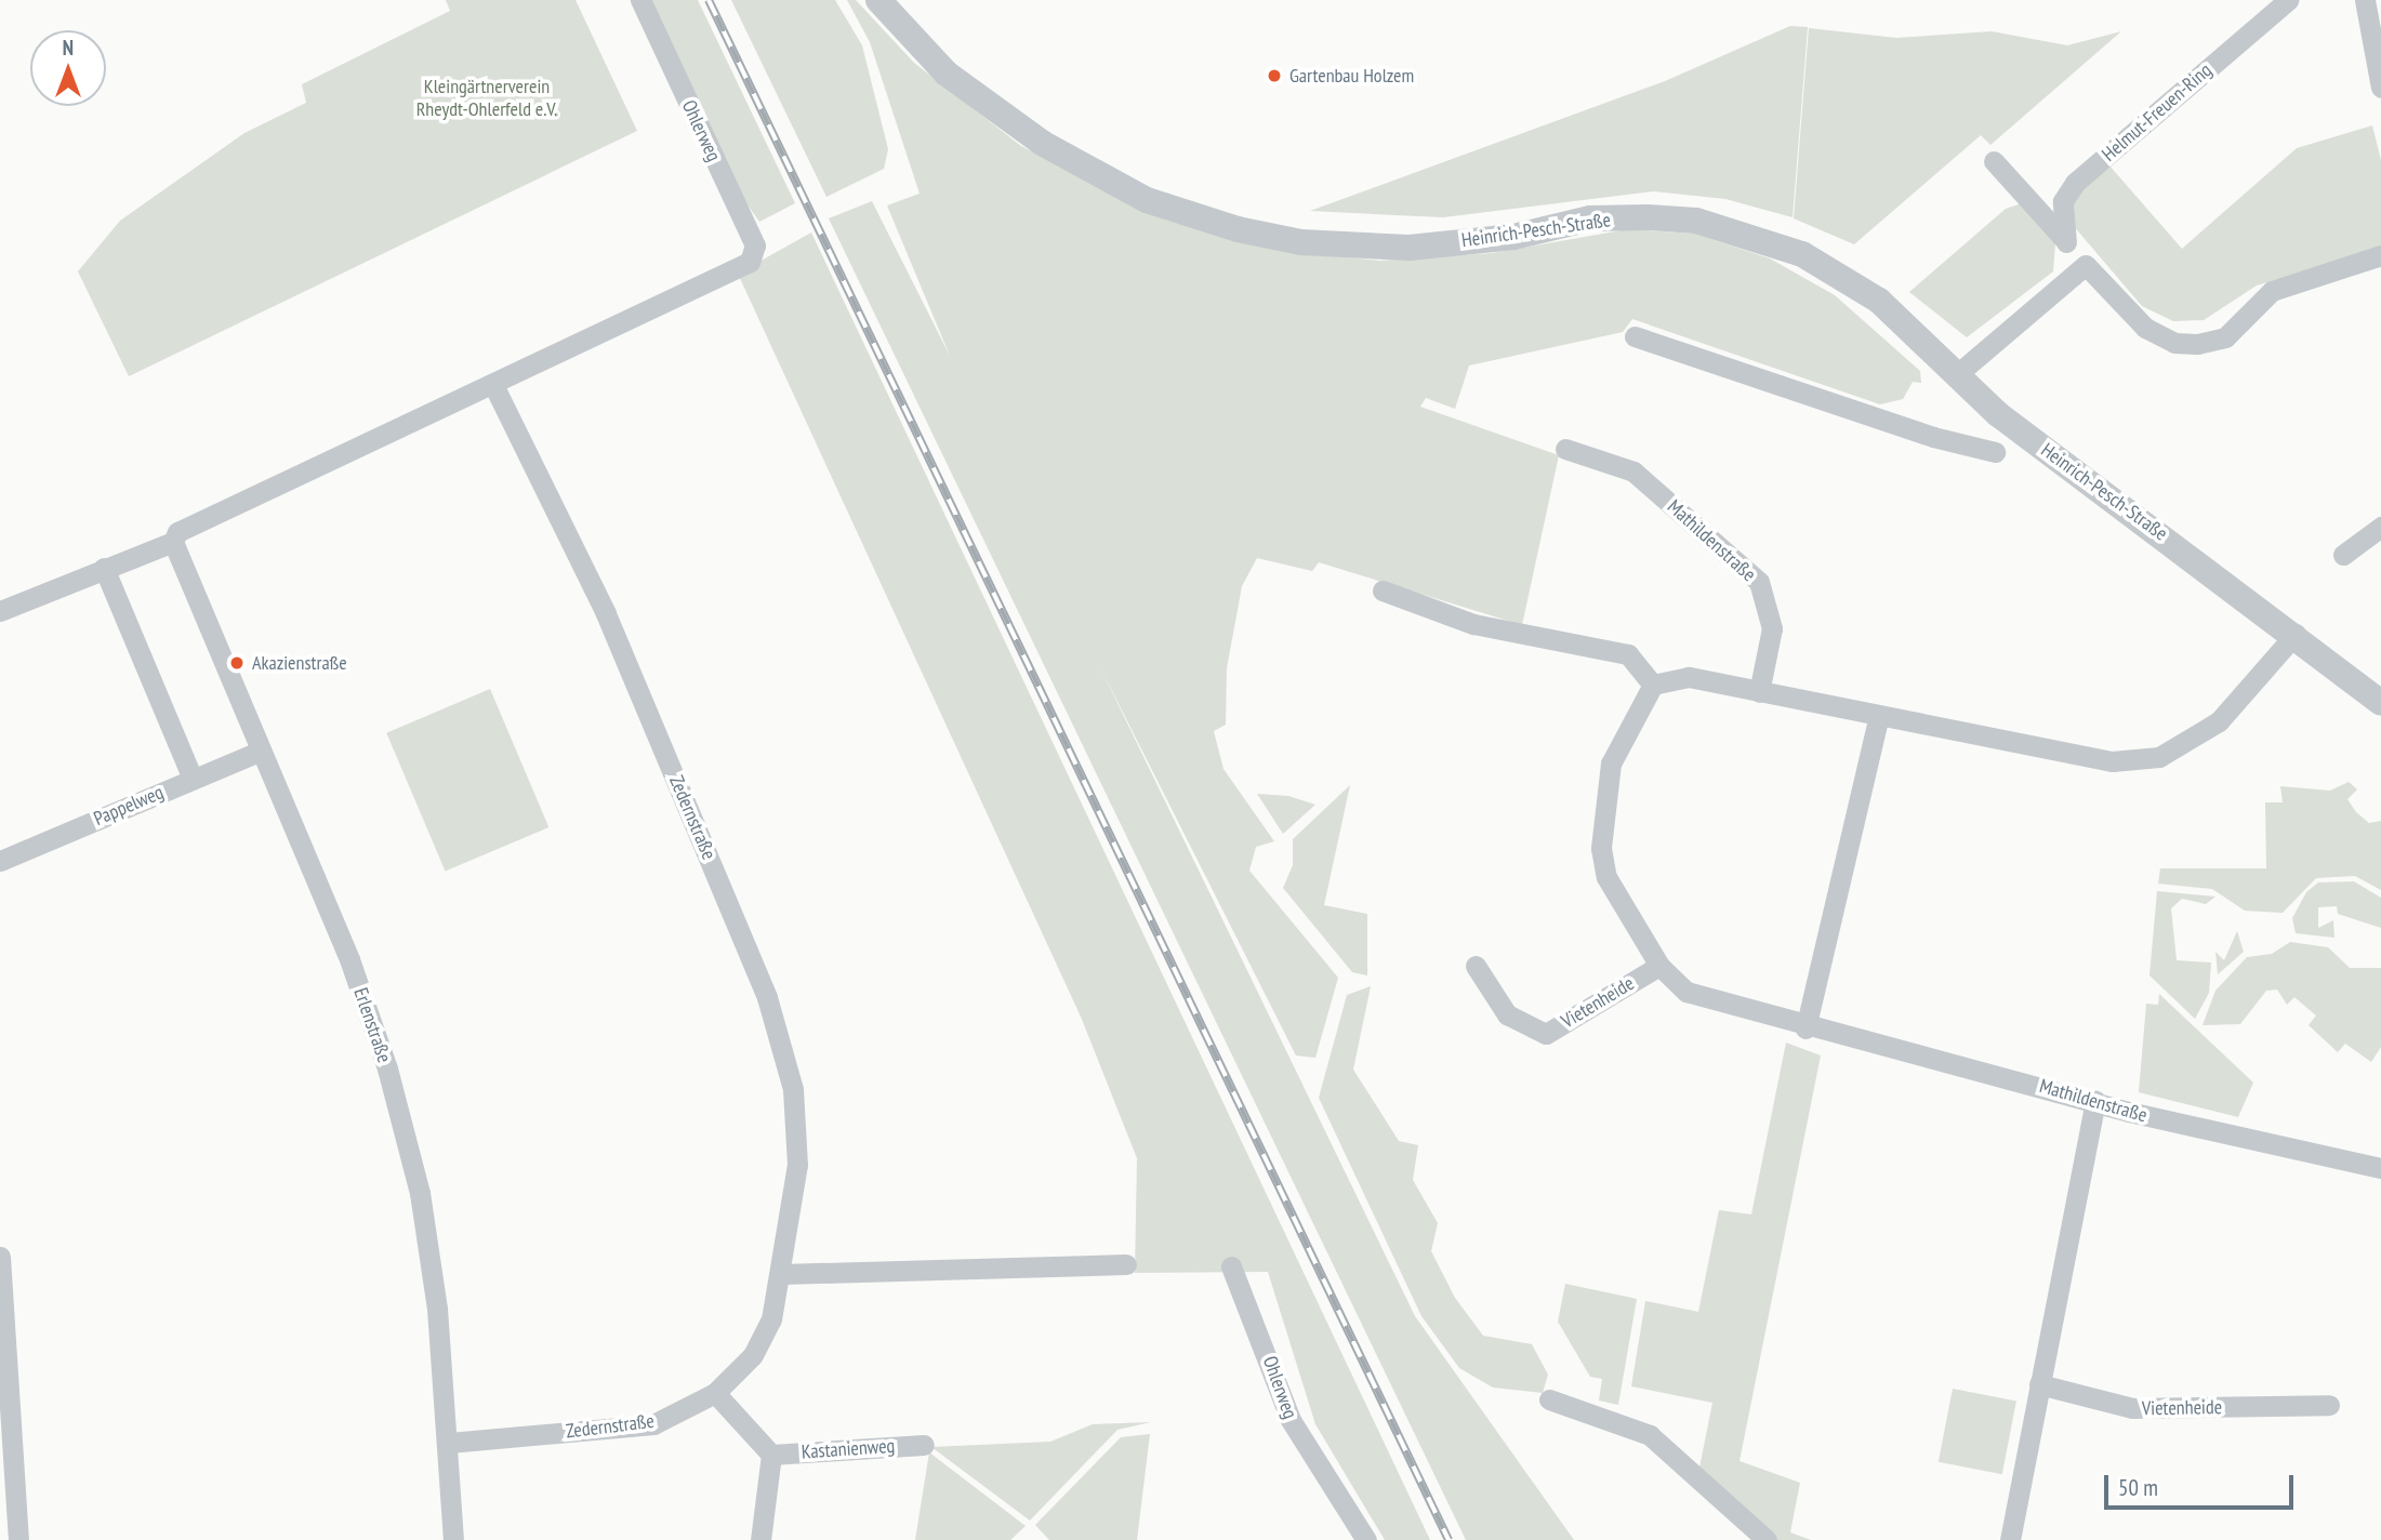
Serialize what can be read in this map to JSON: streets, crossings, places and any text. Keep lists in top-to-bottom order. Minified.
{"streets":{"street":["Helmut-Freuen-Ring","Ohlerweg","Heinrich-Pesch-Straße","Mathildenstraße","Pappelweg","Zedernstraße","Vietenheide","Erlenstraße","Kastanienweg"]},"crossings":[["Ohlerweg","Zedernstraße"],["Mathildenstraße","Vietenheide"],["Pappelweg","Erlenstraße"],["Zedernstraße","Erlenstraße"]],"parks":["Kleingärtnerverein Rheydt-Ohlerfeld e.V."],"places":["Gartenbau Holzem","Akazienstraße"],"scale_bar":"50 m","north":"top"}
